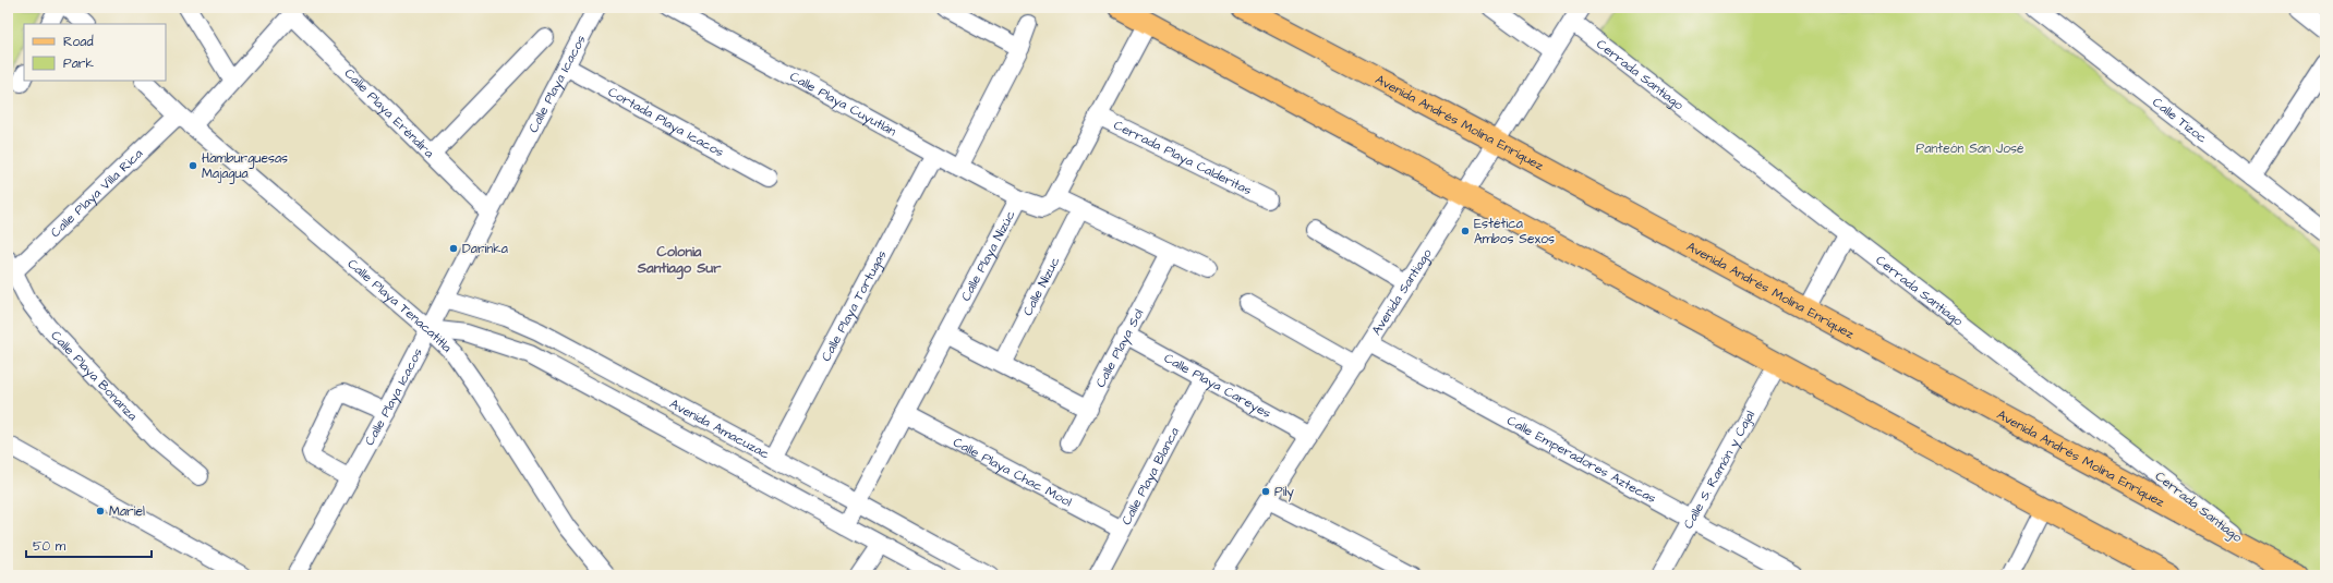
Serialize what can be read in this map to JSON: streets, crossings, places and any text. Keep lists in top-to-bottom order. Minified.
{"streets":{"main road":["Avenida Andrés Molina Enríquez"],"street":["Cerrada Santiago","Calle Playa Icacos","Calle Playa Cuyutlán","Calle Playa Eréndira","Calle Tizoc","Cortada Playa Icacos","Cerrada Playa Calderitas","Calle Playa Villa Rica","Calle Playa Nizúc","Calle Nizuc","Avenida Santiago","Calle Playa Tenacatitla","Calle Playa Tortugas","Calle Playa Sol","Calle Playa Bonanza","Calle Playa Careyes","Avenida Amacuzac","Calle Emperadores Aztecas","Calle S. Ramón y Cajal","Calle Playa Chac Mool","Calle Playa Blanca"]},"crossings":[["Cerrada Santiago","Avenida Andrés Molina Enríquez"],["Cerrada Santiago","Avenida Santiago"],["Calle Playa Icacos","Calle Playa Eréndira"],["Calle Playa Icacos","Cortada Playa Icacos"],["Calle Playa Icacos","Calle Playa Tenacatitla"],["Calle Playa Icacos","Avenida Amacuzac"],["Calle Playa Cuyutlán","Calle Playa Nizúc"],["Calle Playa Cuyutlán","Calle Playa Tortugas"],["Avenida Andrés Molina Enríquez","Avenida Santiago"],["Calle Playa Villa Rica","Calle Playa Tenacatitla"],["Calle Playa Villa Rica","Calle Playa Bonanza"],["Calle Playa Nizúc","Avenida Amacuzac"],["Calle Playa Nizúc","Calle Playa Chac Mool"],["Avenida Santiago","Calle Playa Careyes"],["Avenida Santiago","Calle Emperadores Aztecas"],["Calle Playa Tenacatitla","Avenida Amacuzac"],["Calle Playa Tortugas","Avenida Amacuzac"],["Calle Playa Sol","Calle Playa Careyes"],["Calle Playa Careyes","Calle Playa Blanca"],["Calle Emperadores Aztecas","Calle S. Ramón y Cajal"],["Calle Playa Chac Mool","Calle Playa Blanca"]],"districts":["Colonia Santiago Sur"],"parks":["Panteón San José"],"places":["Hamburguesas Majagua","Estética Ambos Sexos","Darinka","Pily","Mariel"],"legend":["Road","Park"],"scale_bar":"50 m"}
